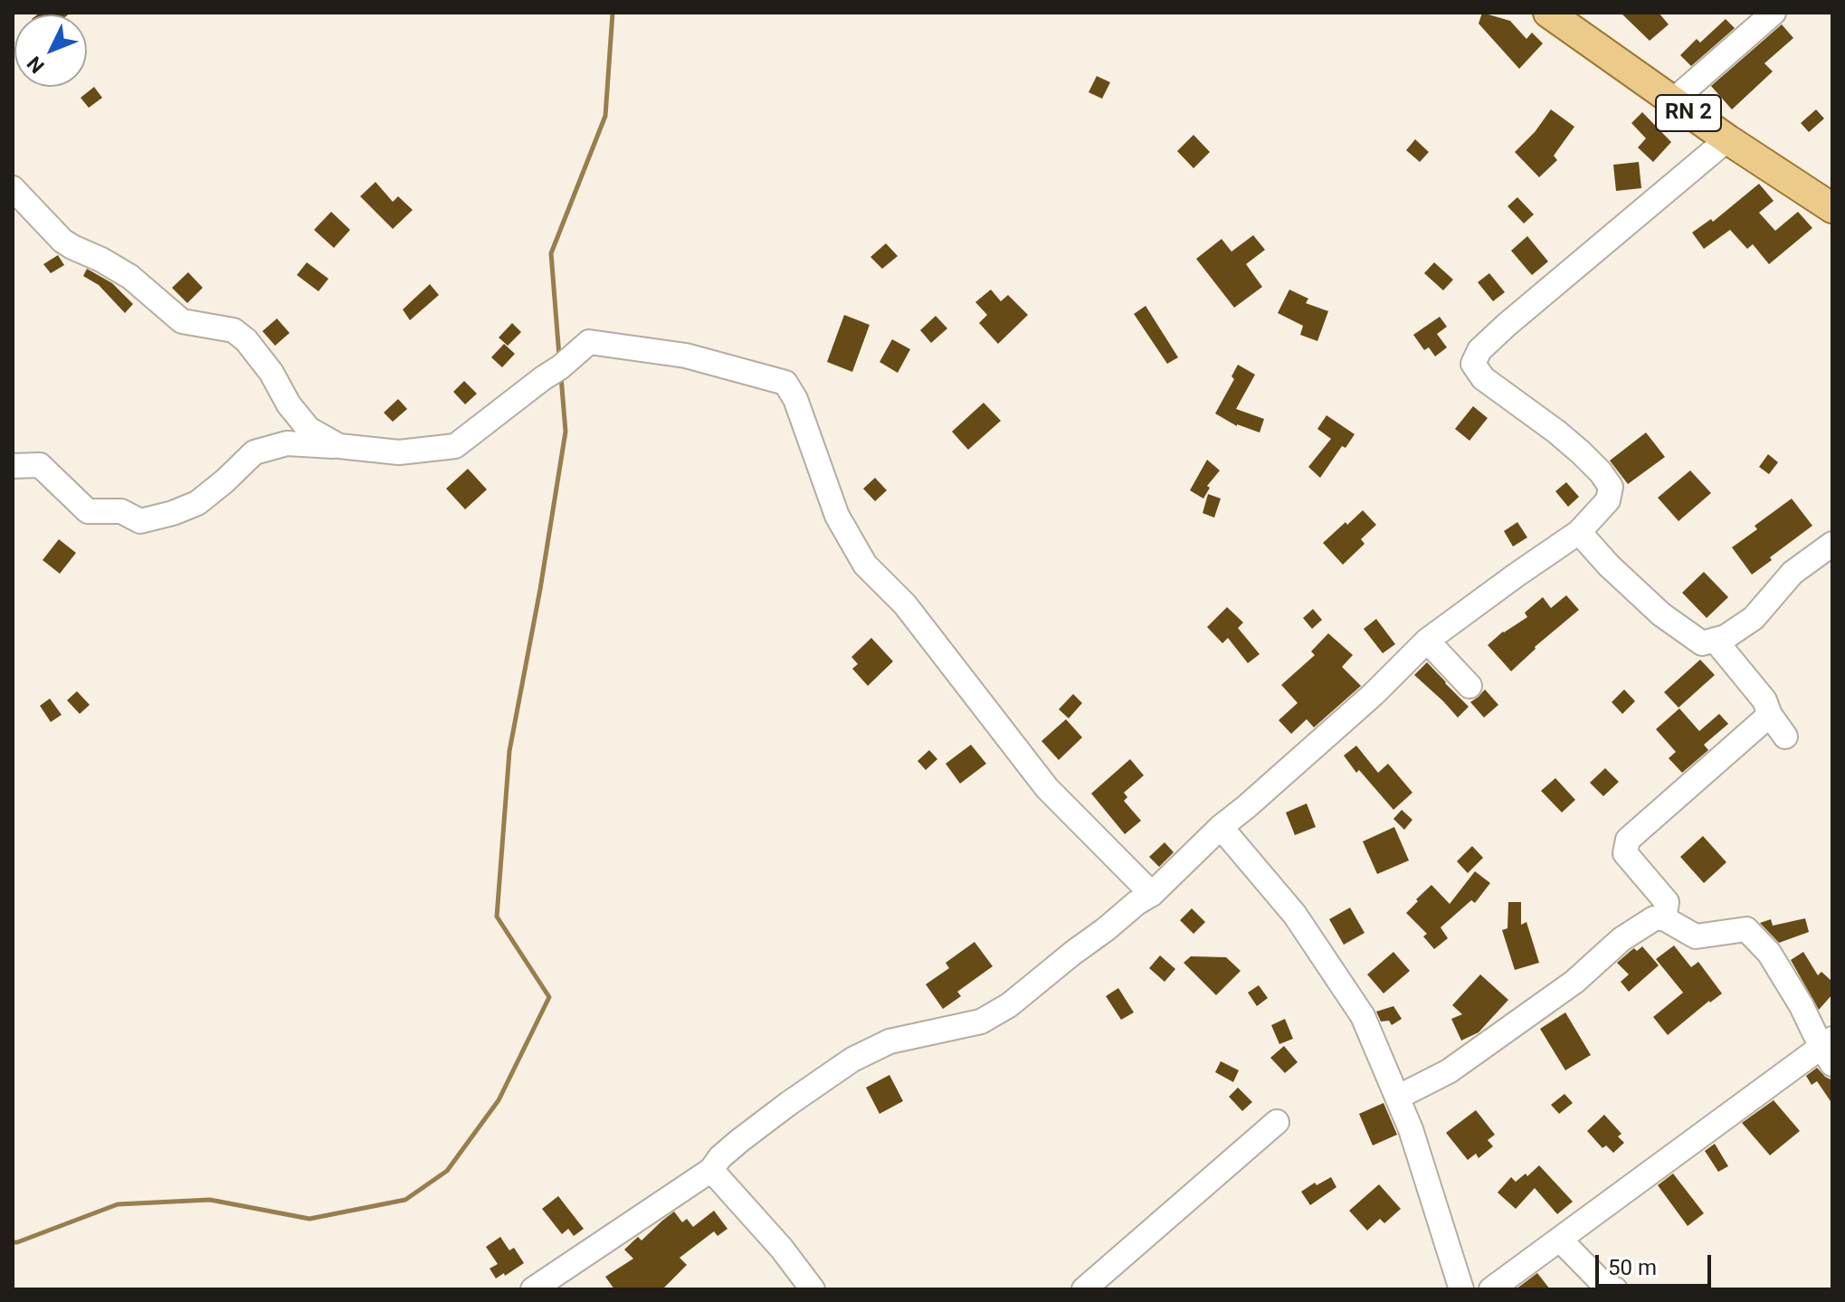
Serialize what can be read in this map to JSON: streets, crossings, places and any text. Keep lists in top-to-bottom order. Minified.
{"streets":{"main road":["RN 2"]},"scale_bar":"50 m","north":"bottom left"}
